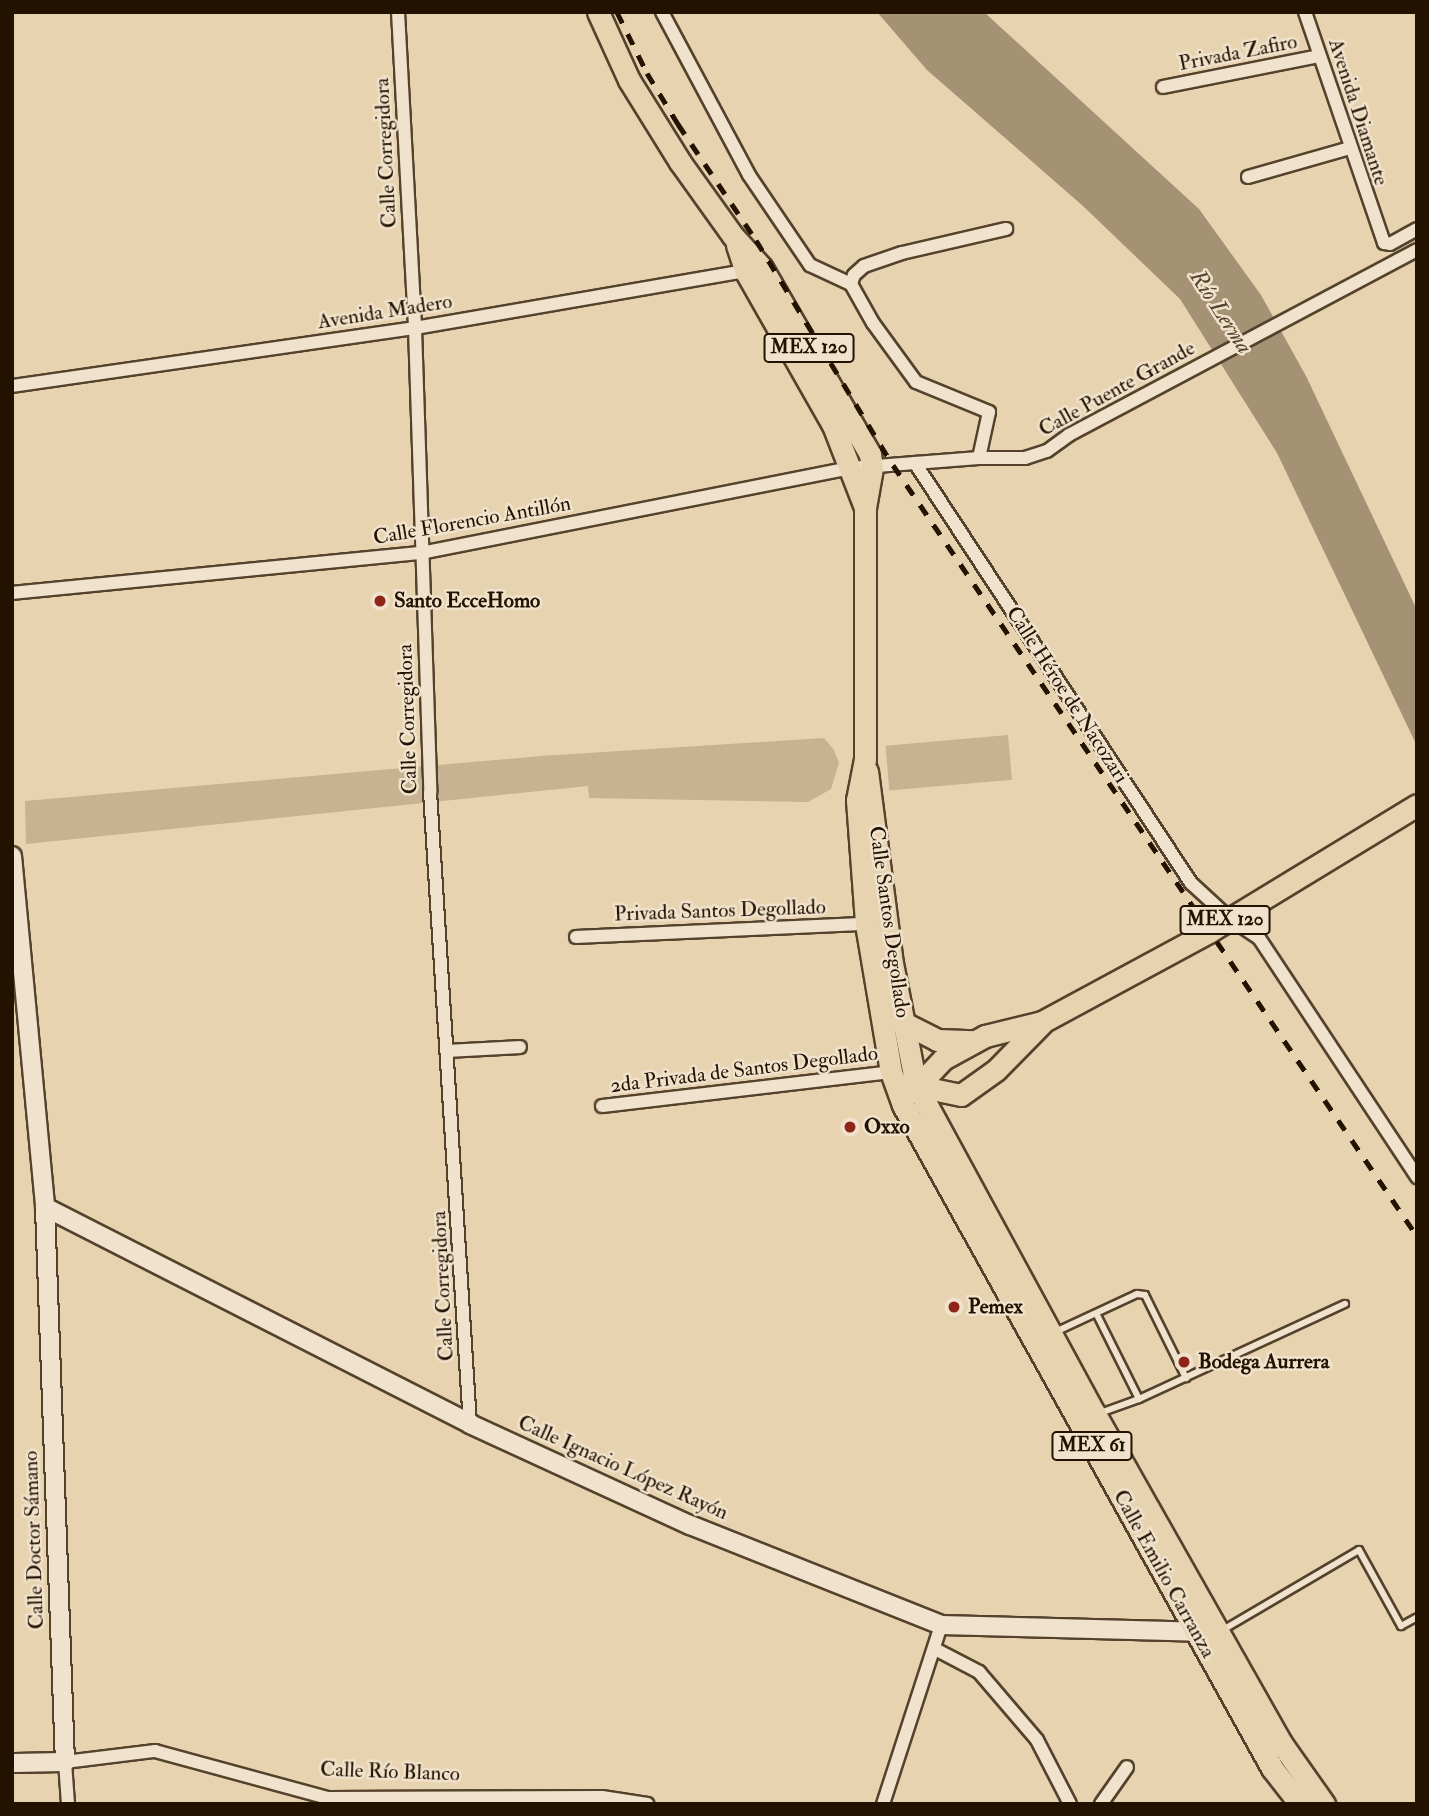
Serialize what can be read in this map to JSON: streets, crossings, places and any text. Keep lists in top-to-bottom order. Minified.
{"streets":{"main road":["MEX 120","Calle Santos Degollado","MEX 61","Calle Emilio Carranza"],"street":["Privada Zafiro","Avenida Diamante","Calle Corregidora","Avenida Madero","Calle Puente Grande","Calle Florencio Antillón","Calle Héroe de Nacozari","Privada Santos Degollado","2da Privada de Santos Degollado","Calle Ignacio López Rayón","Calle Doctor Sámano","Calle Río Blanco"]},"crossings":[["Privada Zafiro","Avenida Diamante"],["Calle Corregidora","Avenida Madero"],["Calle Corregidora","Calle Florencio Antillón"],["Calle Corregidora","Calle Ignacio López Rayón"],["Avenida Madero","MEX 120"],["MEX 120","Calle Puente Grande"],["MEX 120","Calle Florencio Antillón"],["MEX 120","Calle Héroe de Nacozari"],["MEX 120","Calle Santos Degollado"],["MEX 120","2da Privada de Santos Degollado"],["MEX 120","Calle Emilio Carranza"],["Calle Puente Grande","Calle Florencio Antillón"],["Calle Puente Grande","Calle Héroe de Nacozari"],["Calle Puente Grande","Calle Santos Degollado"],["Calle Florencio Antillón","Calle Santos Degollado"],["Privada Santos Degollado","Calle Santos Degollado"],["Calle Santos Degollado","2da Privada de Santos Degollado"],["Calle Santos Degollado","Calle Emilio Carranza"],["2da Privada de Santos Degollado","Calle Emilio Carranza"],["Calle Ignacio López Rayón","Calle Doctor Sámano"],["Calle Ignacio López Rayón","Calle Emilio Carranza"],["Calle Doctor Sámano","Calle Río Blanco"]],"water":["Río Lerma"],"places":["Santo EcceHomo","Oxxo","Pemex","Bodega Aurrera"]}
